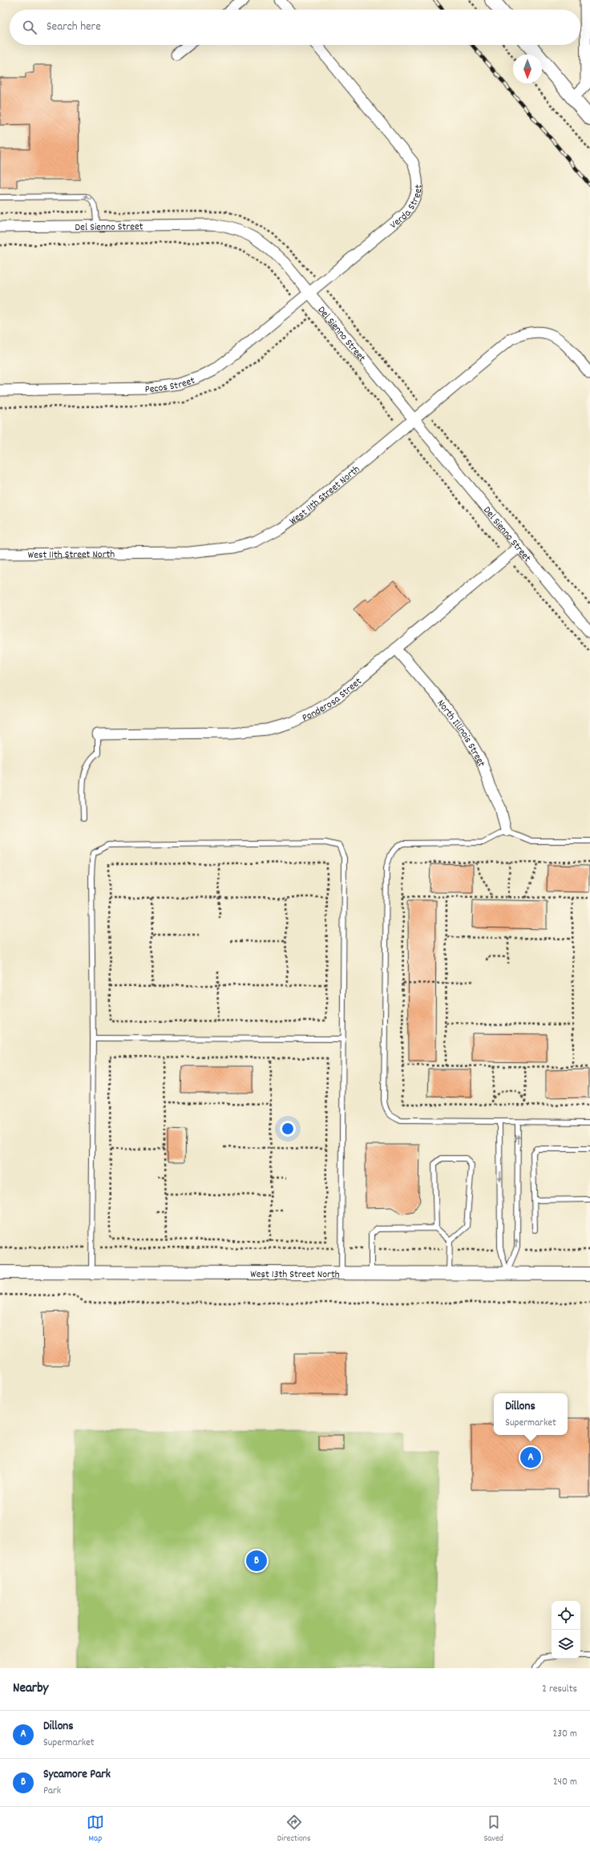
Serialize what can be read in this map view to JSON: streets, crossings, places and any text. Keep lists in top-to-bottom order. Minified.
{"streets":{"street":["Verda Street","Del Sienno Street","Pecos Street","West 11th Street North","Ponderosa Street","North Illinois Street","West 13th Street North"]},"crossings":[["Verda Street","Del Sienno Street"],["Verda Street","Pecos Street"],["Del Sienno Street","Pecos Street"],["Del Sienno Street","West 11th Street North"],["Del Sienno Street","Ponderosa Street"],["Ponderosa Street","North Illinois Street"]],"north":"bottom","page":{"search":"Search here","popup":["Dillons","Supermarket"],"pins":["A","B"],"heading":["Nearby","2 results"],"list":[{"mark":"A","name":"Dillons","note":"Supermarket","value":"230 m"},{"mark":"B","name":"Sycamore Park","note":"Park","value":"240 m"}],"nav":["Map","Directions","Saved"]}}
